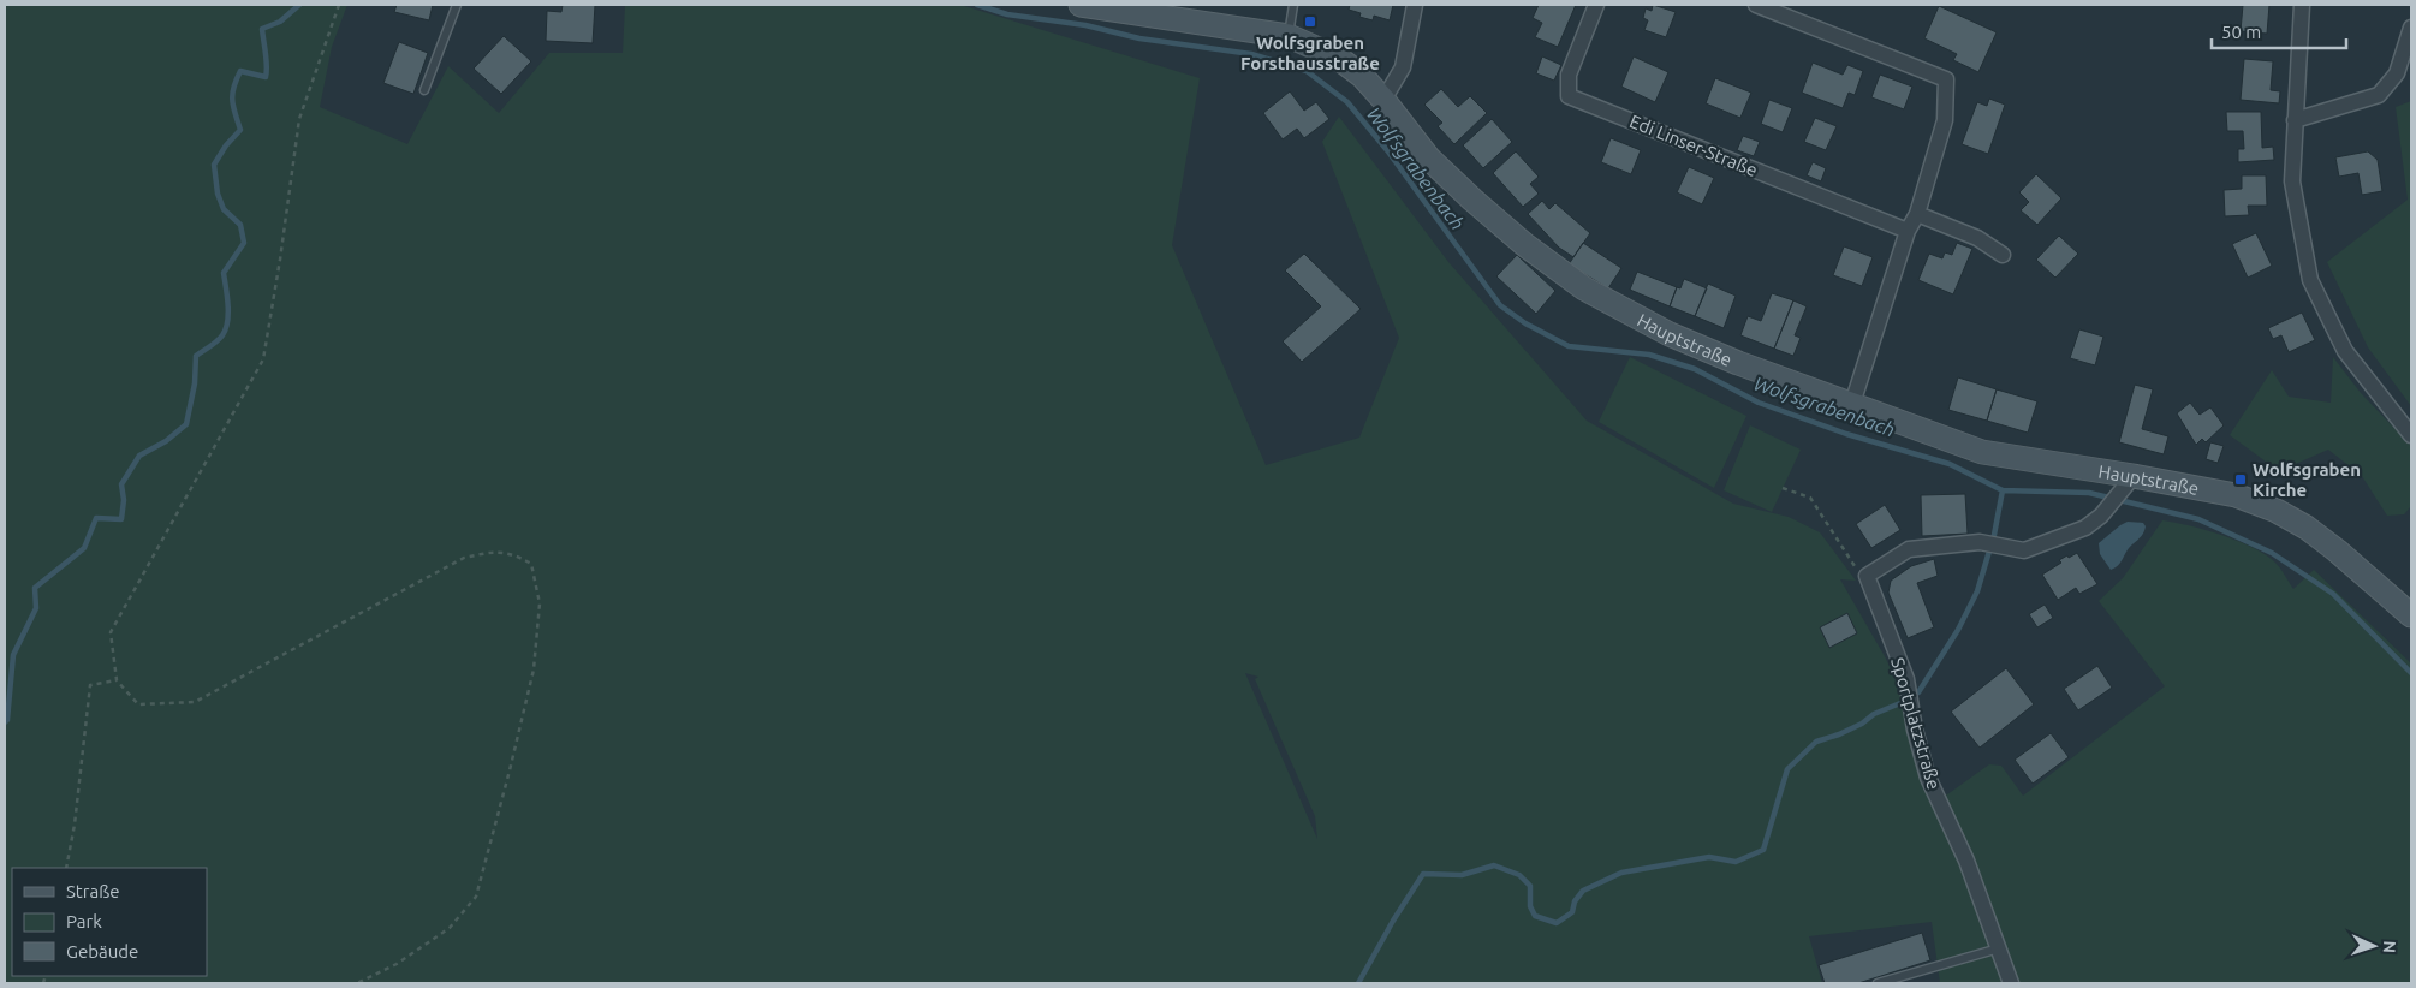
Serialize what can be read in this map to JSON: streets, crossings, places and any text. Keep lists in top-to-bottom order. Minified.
{"streets":{"main road":["Hauptstraße"],"street":["Edi Linser-Straße","Sportplatzstraße"]},"water":["Wolfsgrabenbach"],"places":{"transit":["Wolfsgraben Forsthausstraße","Wolfsgraben Kirche"]},"legend":["Straße","Park","Gebäude"],"scale_bar":"50 m","north":"right"}
